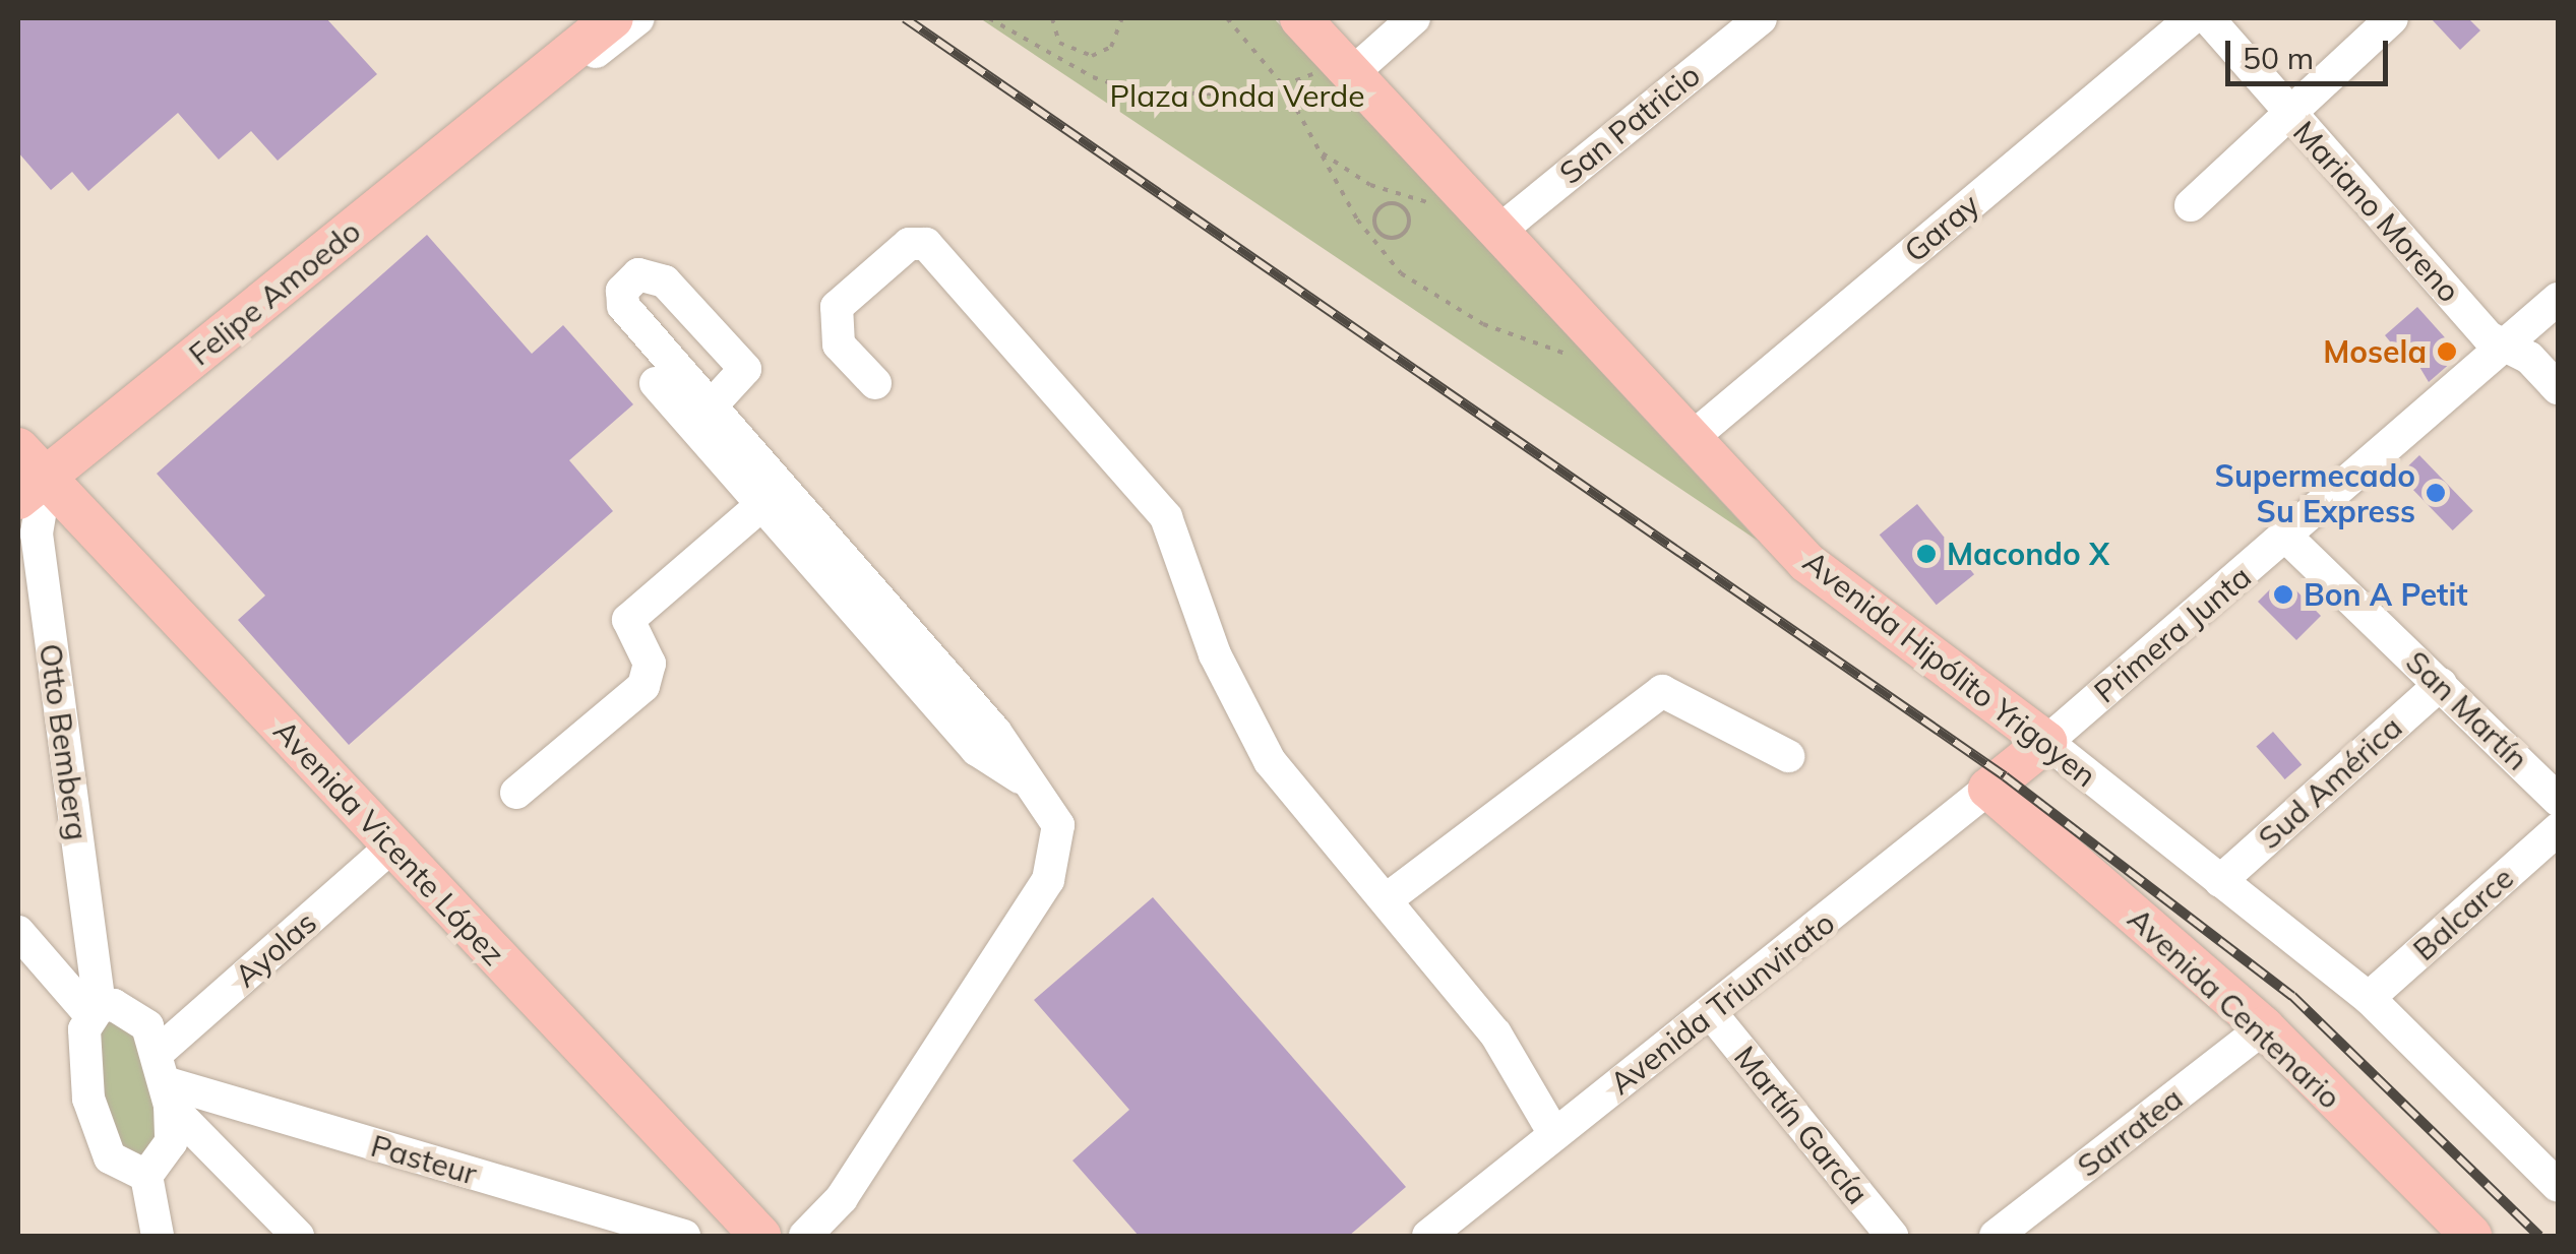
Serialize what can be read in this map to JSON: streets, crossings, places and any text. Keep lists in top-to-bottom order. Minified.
{"streets":{"main road":["Felipe Amoedo","Avenida Hipólito Yrigoyen","Avenida Vicente López","Avenida Centenario"],"street":["San Patricio","Mariano Moreno","Garay","Primera Junta","San Martín","Otto Bemberg","Sud América","Balcarce","Ayolas","Avenida Triunvirato","Martín García","Sarratea","Pasteur"]},"crossings":[["San Patricio","Avenida Hipólito Yrigoyen"],["Mariano Moreno","Primera Junta"],["Garay","Avenida Hipólito Yrigoyen"],["Felipe Amoedo","Otto Bemberg"],["Felipe Amoedo","Avenida Vicente López"],["Primera Junta","Avenida Hipólito Yrigoyen"],["Primera Junta","San Martín"],["Primera Junta","Avenida Triunvirato"],["Primera Junta","Avenida Centenario"],["Avenida Hipólito Yrigoyen","Sud América"],["Avenida Hipólito Yrigoyen","Balcarce"],["Avenida Hipólito Yrigoyen","Avenida Triunvirato"],["Avenida Hipólito Yrigoyen","Avenida Centenario"],["San Martín","Sud América"],["Otto Bemberg","Avenida Vicente López"],["Avenida Vicente López","Ayolas"],["Ayolas","Pasteur"],["Avenida Triunvirato","Avenida Centenario"],["Avenida Triunvirato","Martín García"],["Avenida Centenario","Sarratea"]],"parks":["Plaza Onda Verde"],"places":["Mosela","Supermecado Su Express","Macondo X","Bon A Petit"],"scale_bar":"50 m"}
